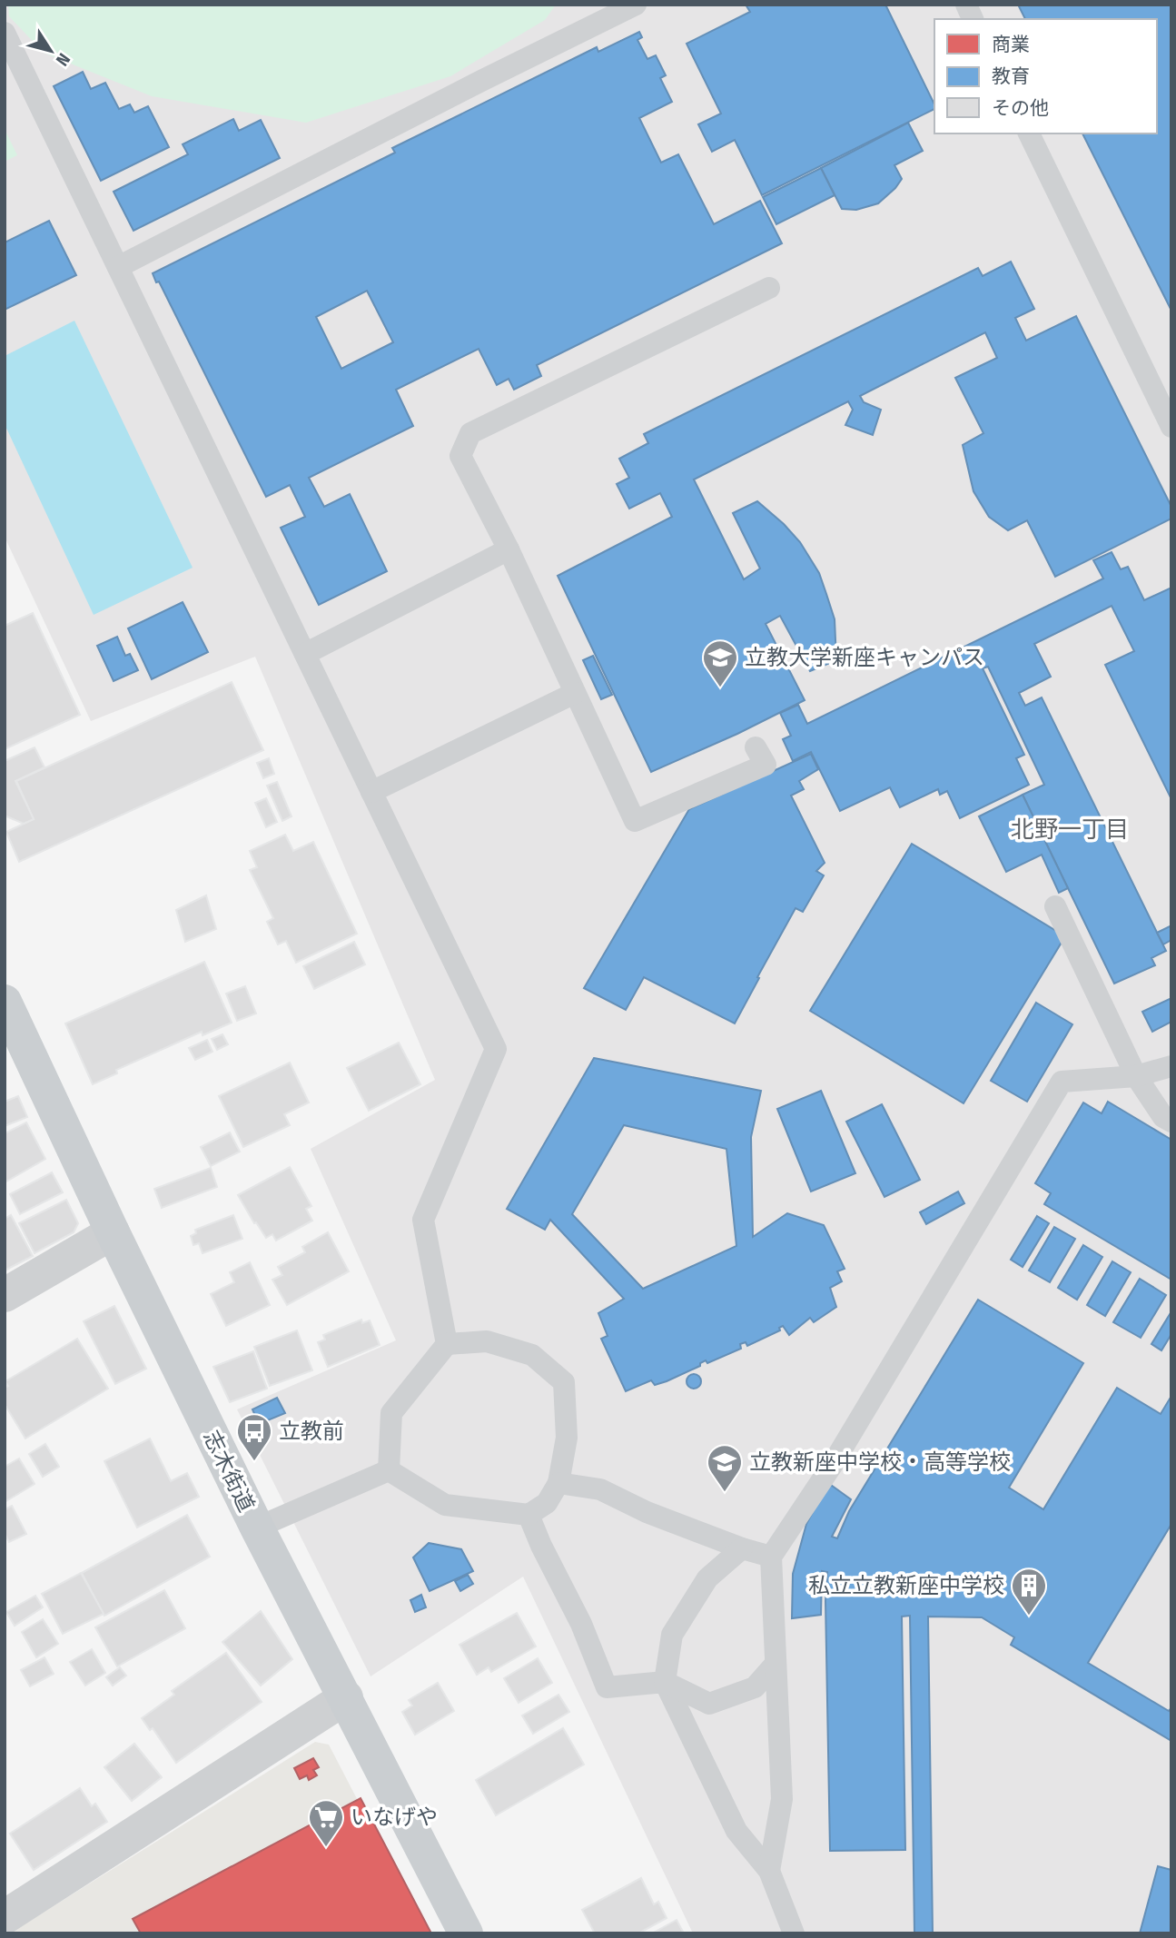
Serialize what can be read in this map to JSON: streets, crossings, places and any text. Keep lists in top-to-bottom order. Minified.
{"streets":{"main road":["志木街道"]},"districts":["北野一丁目"],"places":{"school or university":["立教大学新座キャンパス","立教新座中学校・高等学校"],"bus stop":["立教前"],"building":["私立立教新座中学校"],"supermarket":["いなげや"]},"legend":["商業","教育","その他"],"north":"bottom right"}
